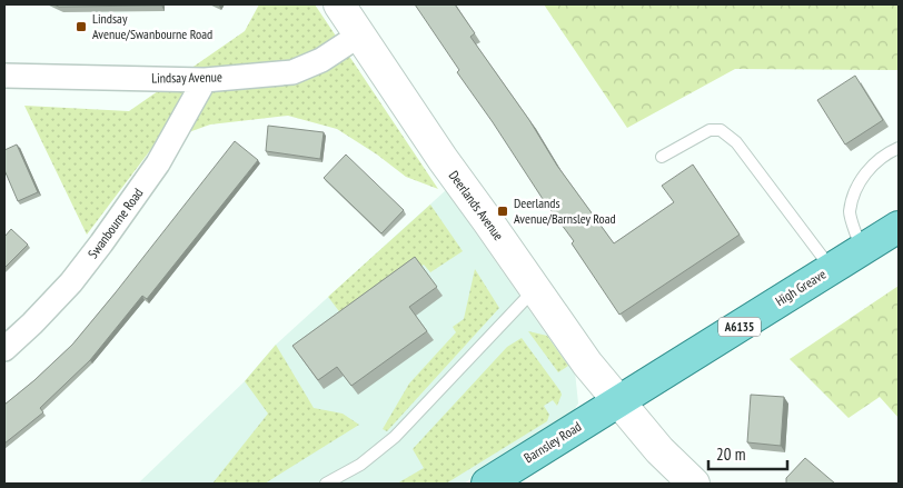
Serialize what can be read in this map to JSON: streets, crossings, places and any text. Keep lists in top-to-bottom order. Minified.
{"streets":{"main road":["High Greave","A6135","Barnsley Road"],"street":["Lindsay Avenue","Deerlands Avenue","Swanbourne Road"]},"crossings":[["Lindsay Avenue","Deerlands Avenue"],["Lindsay Avenue","Swanbourne Road"],["Deerlands Avenue","High Greave"],["Deerlands Avenue","Barnsley Road"],["High Greave","Barnsley Road"]],"places":{"transit":["Lindsay Avenue/Swanbourne Road","Deerlands Avenue/Barnsley Road"]},"scale_bar":"20 m"}
